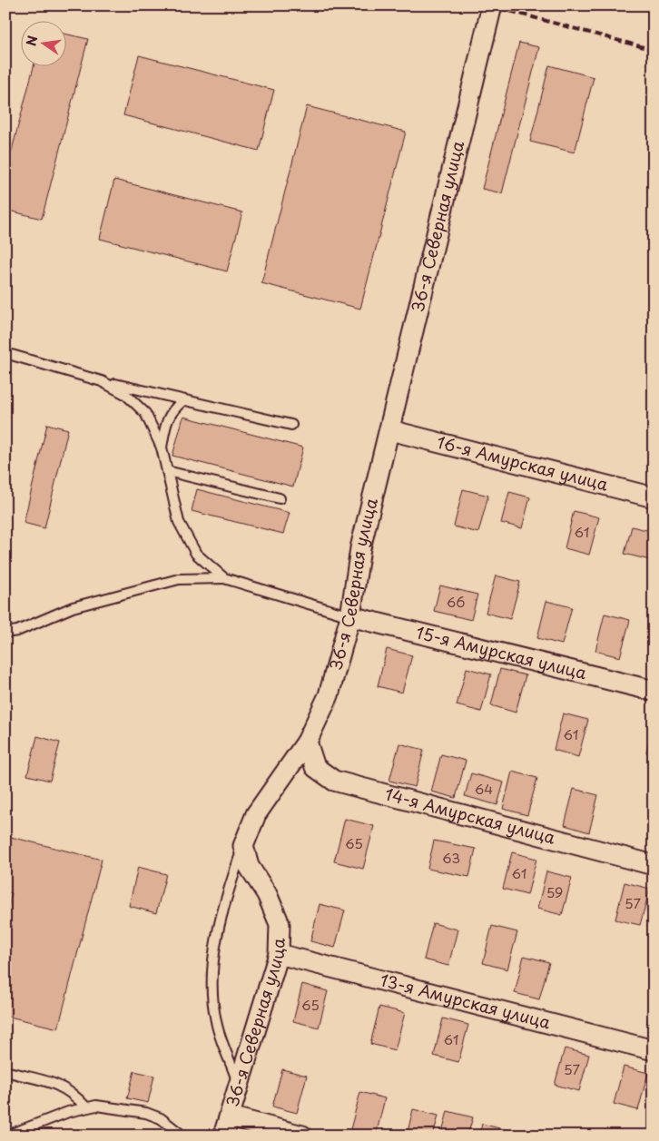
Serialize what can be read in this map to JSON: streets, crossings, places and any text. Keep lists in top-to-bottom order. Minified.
{"streets":{"street":["36-я Северная улица","16-я Амурская улица","15-я Амурская улица","14-я Амурская улица","13-я Амурская улица"]},"crossings":[["36-я Северная улица","16-я Амурская улица"],["36-я Северная улица","15-я Амурская улица"],["36-я Северная улица","14-я Амурская улица"],["36-я Северная улица","13-я Амурская улица"]],"house_numbers":["61","66","61","64","65","63","61","59","57","65","61","57"],"north":"left"}
